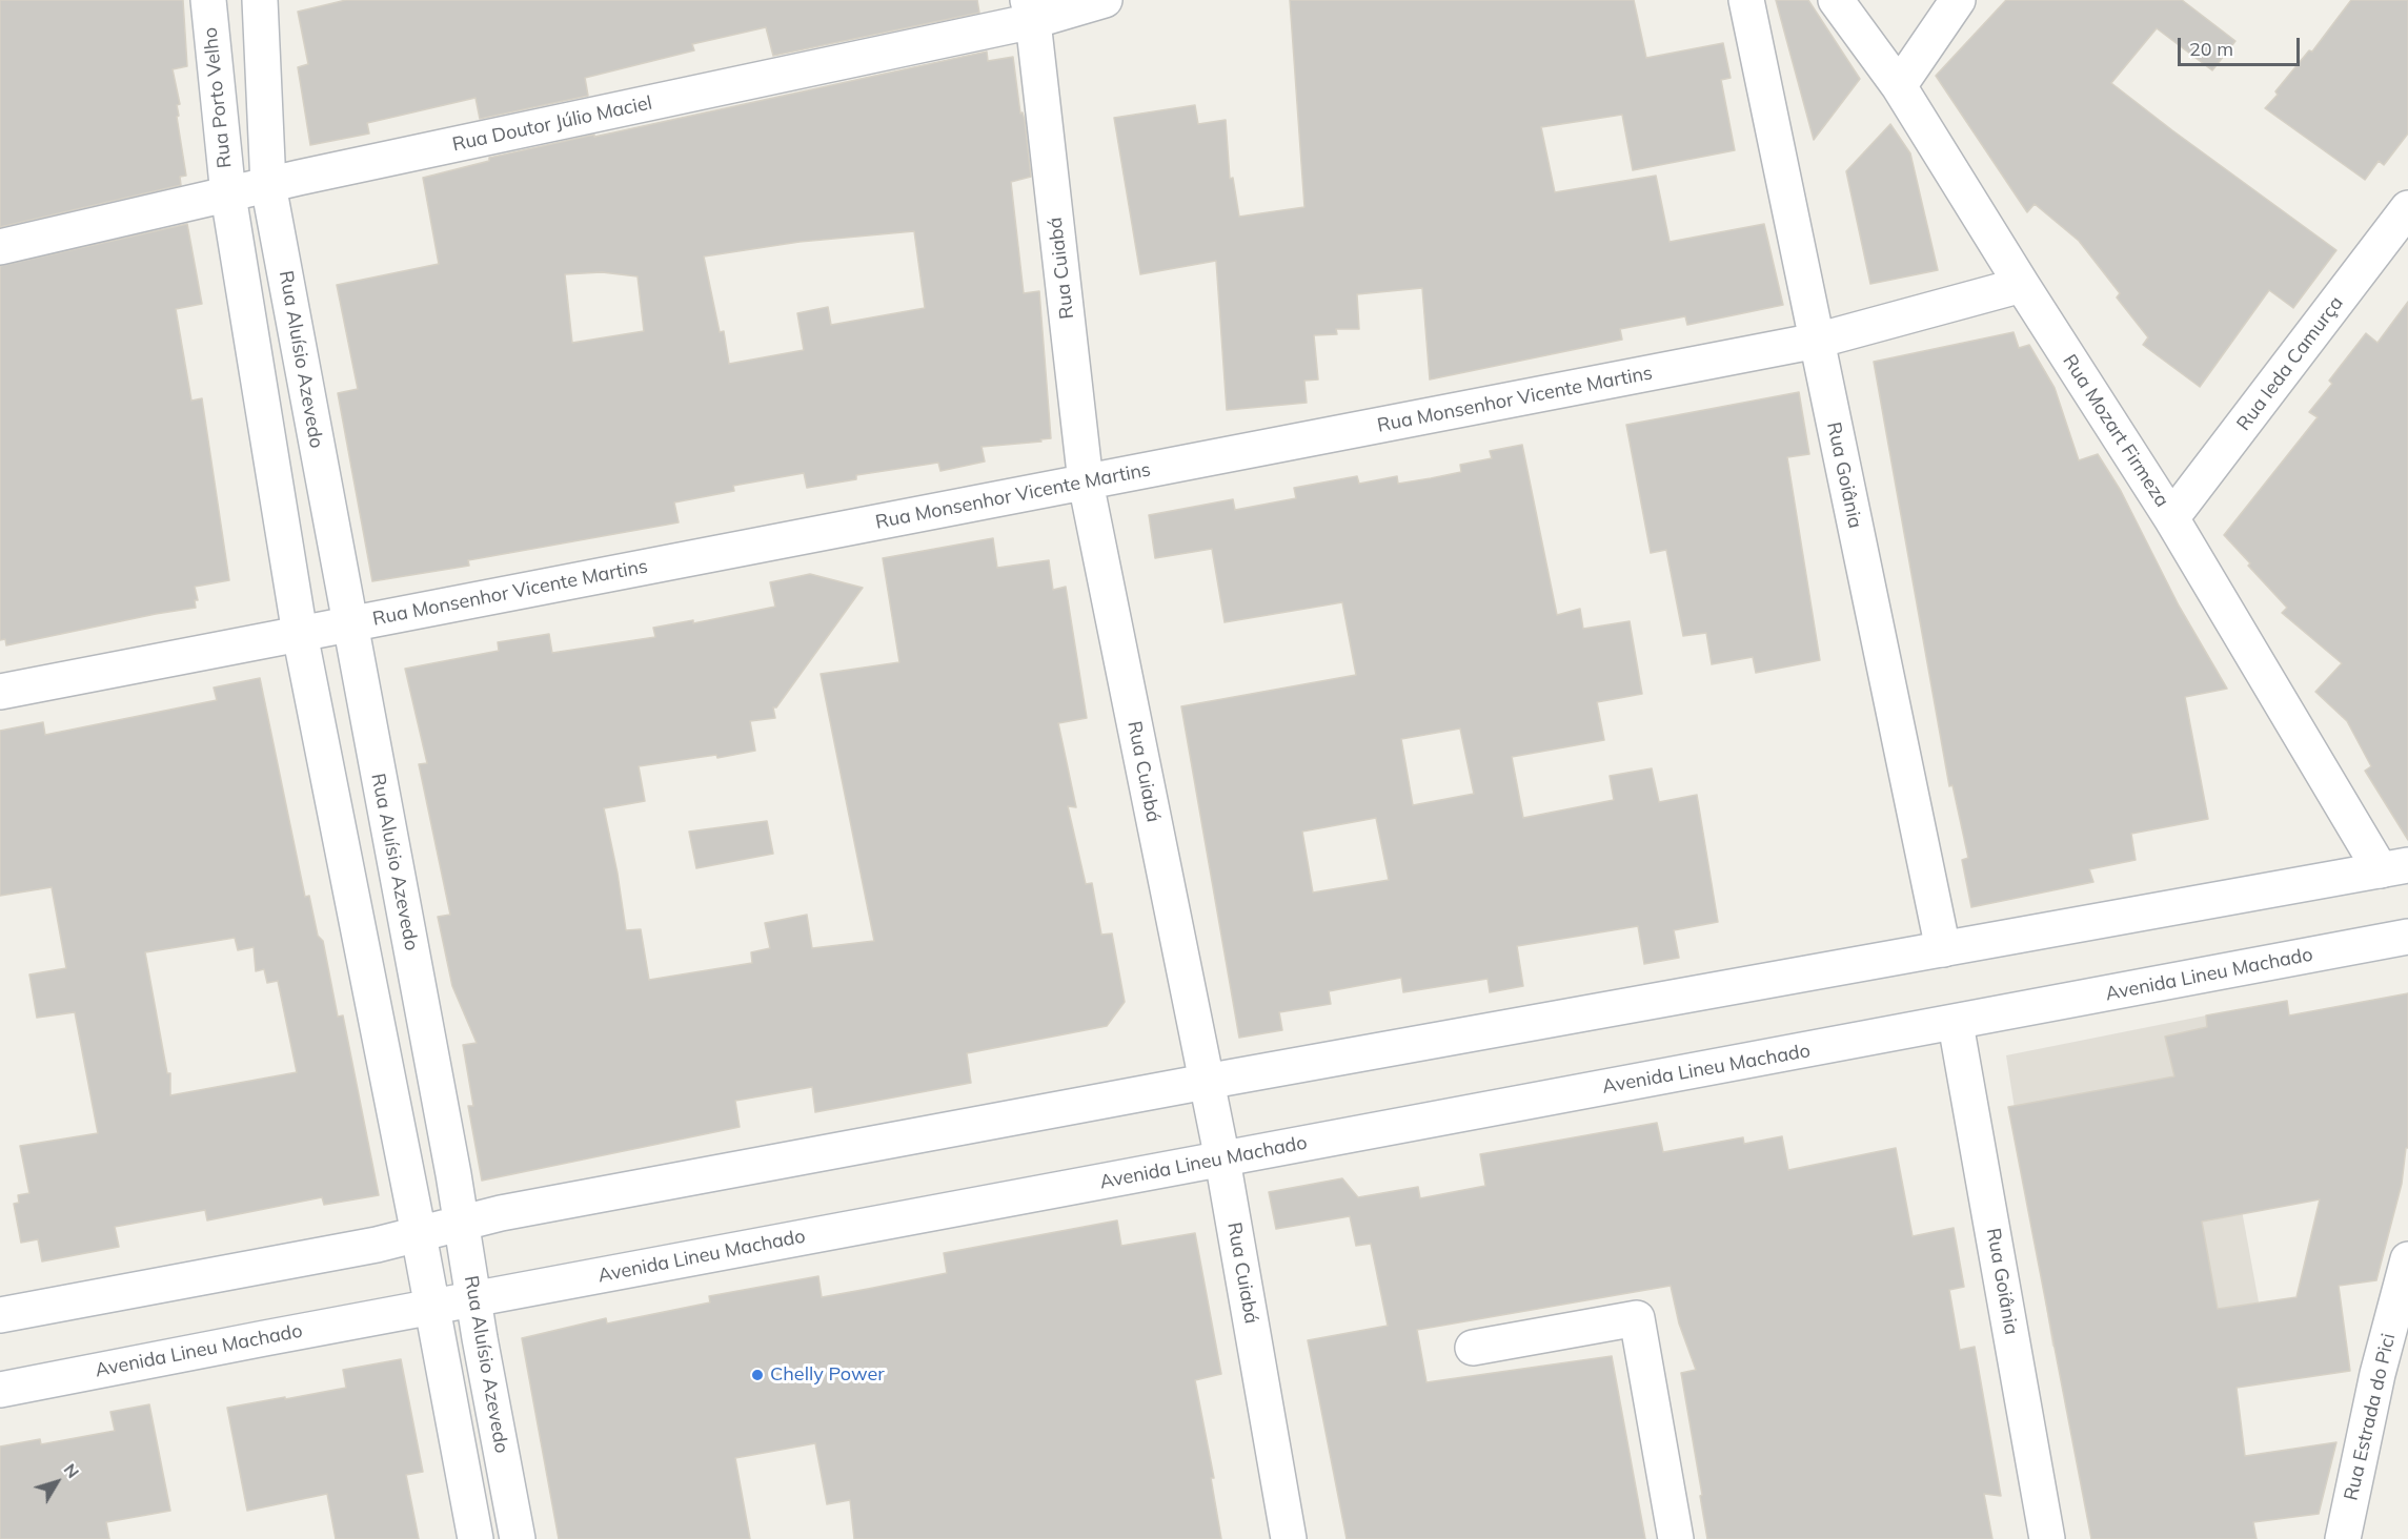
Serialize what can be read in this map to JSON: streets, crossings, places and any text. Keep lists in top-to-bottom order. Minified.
{"streets":{"street":["Rua Porto Velho","Rua Doutor Júlio Maciel","Rua Cuiabá","Rua Aluísio Azevedo","Rua Ieda Camurça","Rua Monsenhor Vicente Martins","Rua Mozart Firmeza","Rua Goiânia","Avenida Lineu Machado","Rua Estrada do Pici"]},"crossings":[["Rua Porto Velho","Rua Doutor Júlio Maciel"],["Rua Doutor Júlio Maciel","Rua Cuiabá"],["Rua Doutor Júlio Maciel","Rua Aluísio Azevedo"],["Rua Cuiabá","Rua Monsenhor Vicente Martins"],["Rua Cuiabá","Avenida Lineu Machado"],["Rua Aluísio Azevedo","Rua Monsenhor Vicente Martins"],["Rua Aluísio Azevedo","Avenida Lineu Machado"],["Rua Ieda Camurça","Rua Mozart Firmeza"],["Rua Monsenhor Vicente Martins","Rua Mozart Firmeza"],["Rua Monsenhor Vicente Martins","Rua Goiânia"],["Rua Goiânia","Avenida Lineu Machado"]],"places":["Chelly Power"],"scale_bar":"20 m","north":"top right"}
